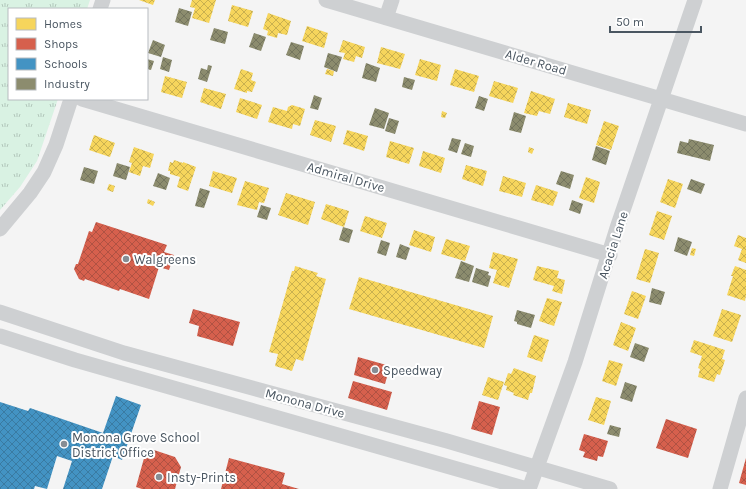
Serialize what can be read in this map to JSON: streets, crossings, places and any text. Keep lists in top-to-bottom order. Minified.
{"streets":{"street":["Alder Road","Admiral Drive","Acacia Lane","Monona Drive"]},"crossings":[["Alder Road","Acacia Lane"],["Admiral Drive","Acacia Lane"],["Acacia Lane","Monona Drive"]],"places":["Walgreens","Speedway","Monona Grove School District Office","Insty-Prints"],"legend":["Homes","Shops","Schools","Industry"],"scale_bar":"50 m"}
